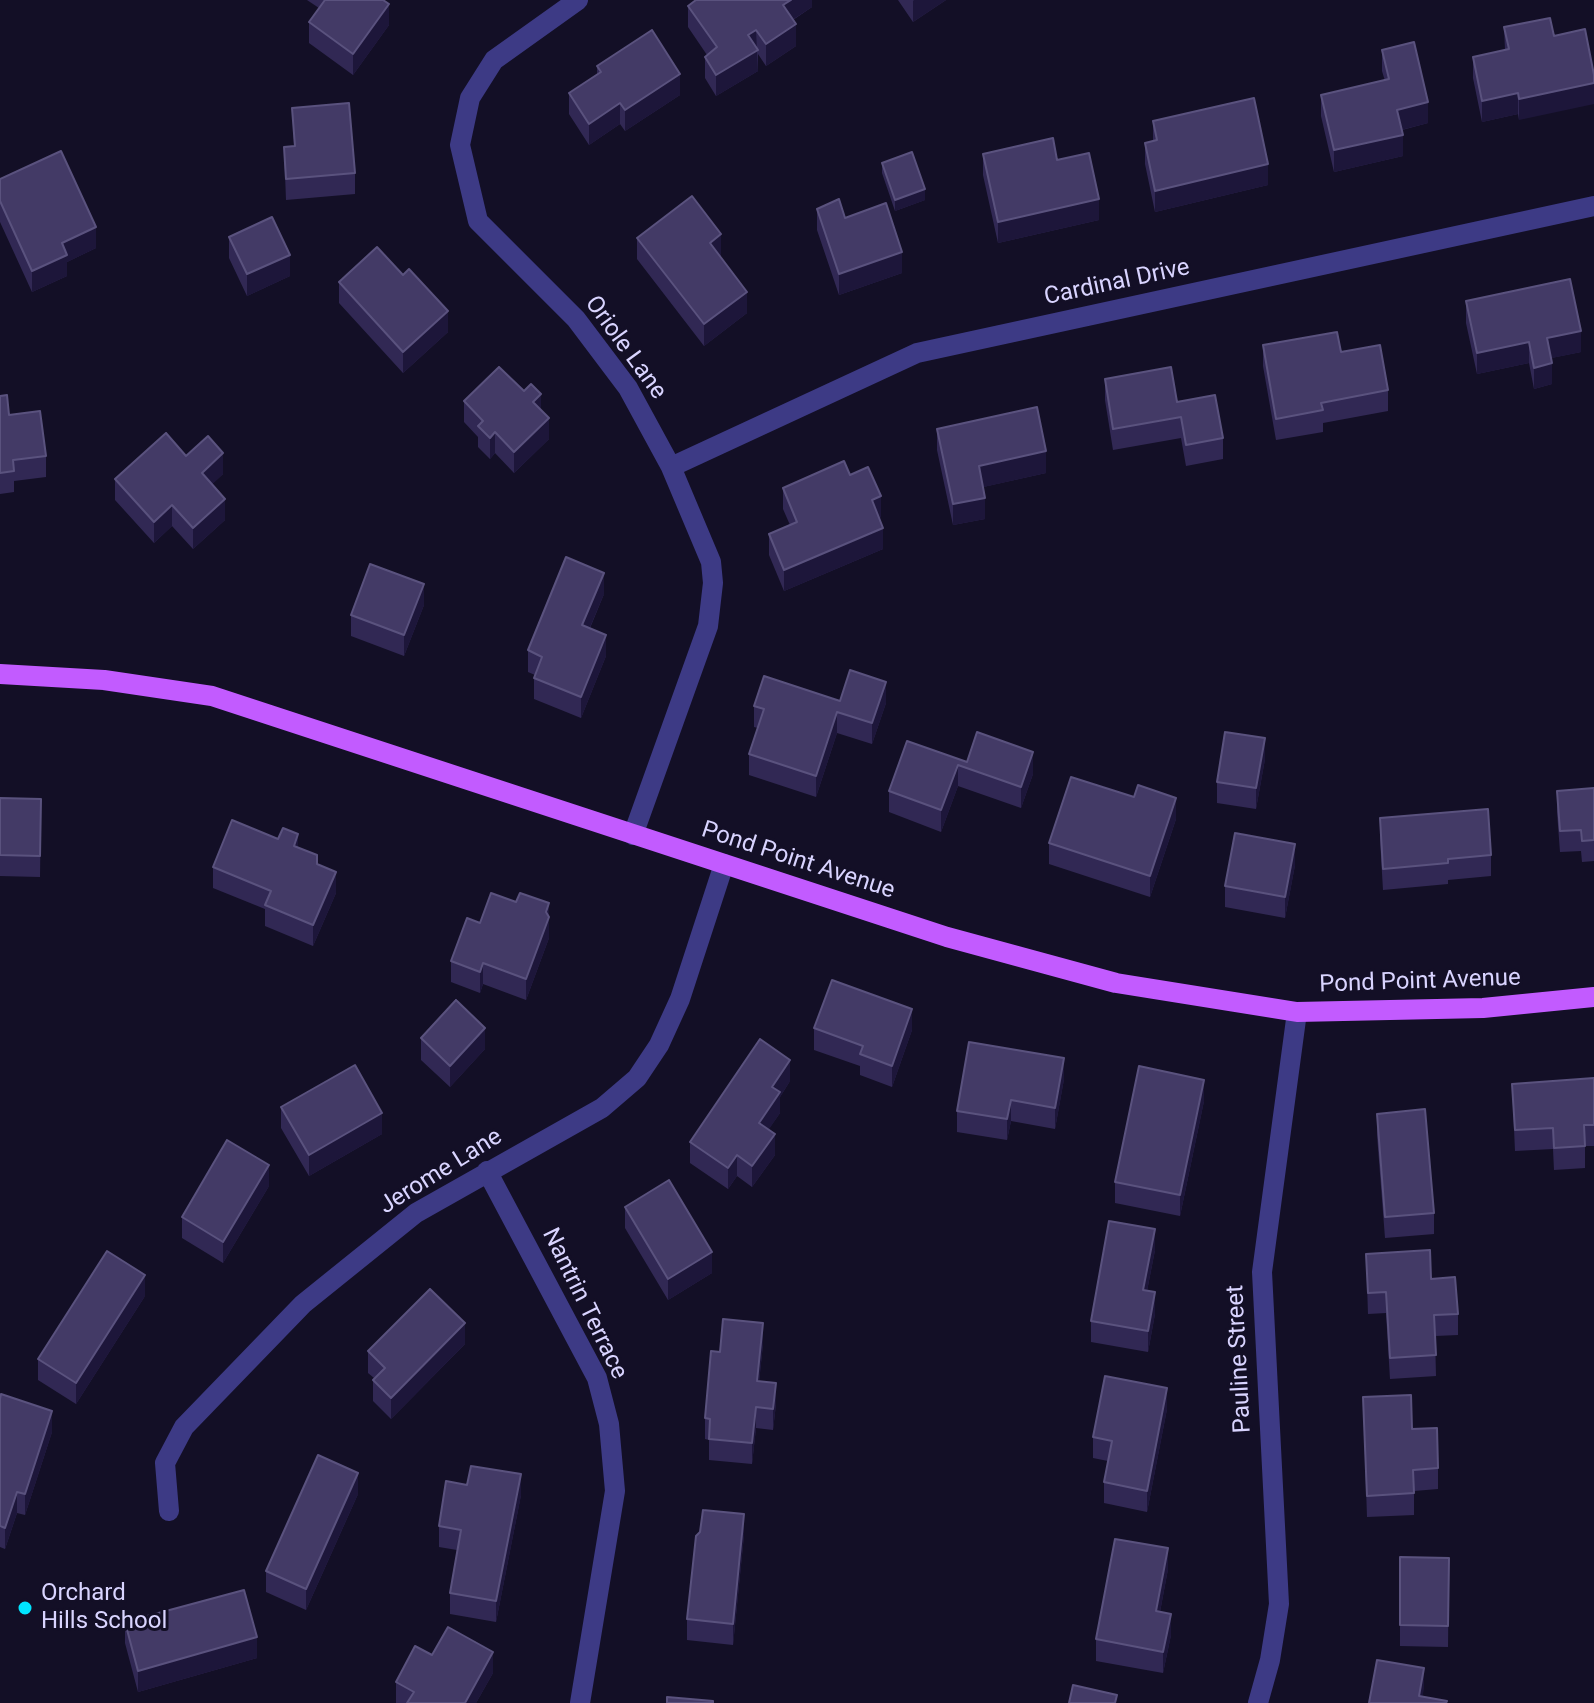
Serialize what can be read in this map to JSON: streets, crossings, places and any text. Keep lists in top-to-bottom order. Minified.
{"streets":{"main road":["Pond Point Avenue"],"street":["Cardinal Drive","Oriole Lane","Jerome Lane","Nantrin Terrace","Pauline Street"]},"crossings":[["Cardinal Drive","Oriole Lane"],["Oriole Lane","Pond Point Avenue"],["Pond Point Avenue","Jerome Lane"],["Pond Point Avenue","Pauline Street"],["Jerome Lane","Nantrin Terrace"]],"places":["Orchard Hills School"]}
